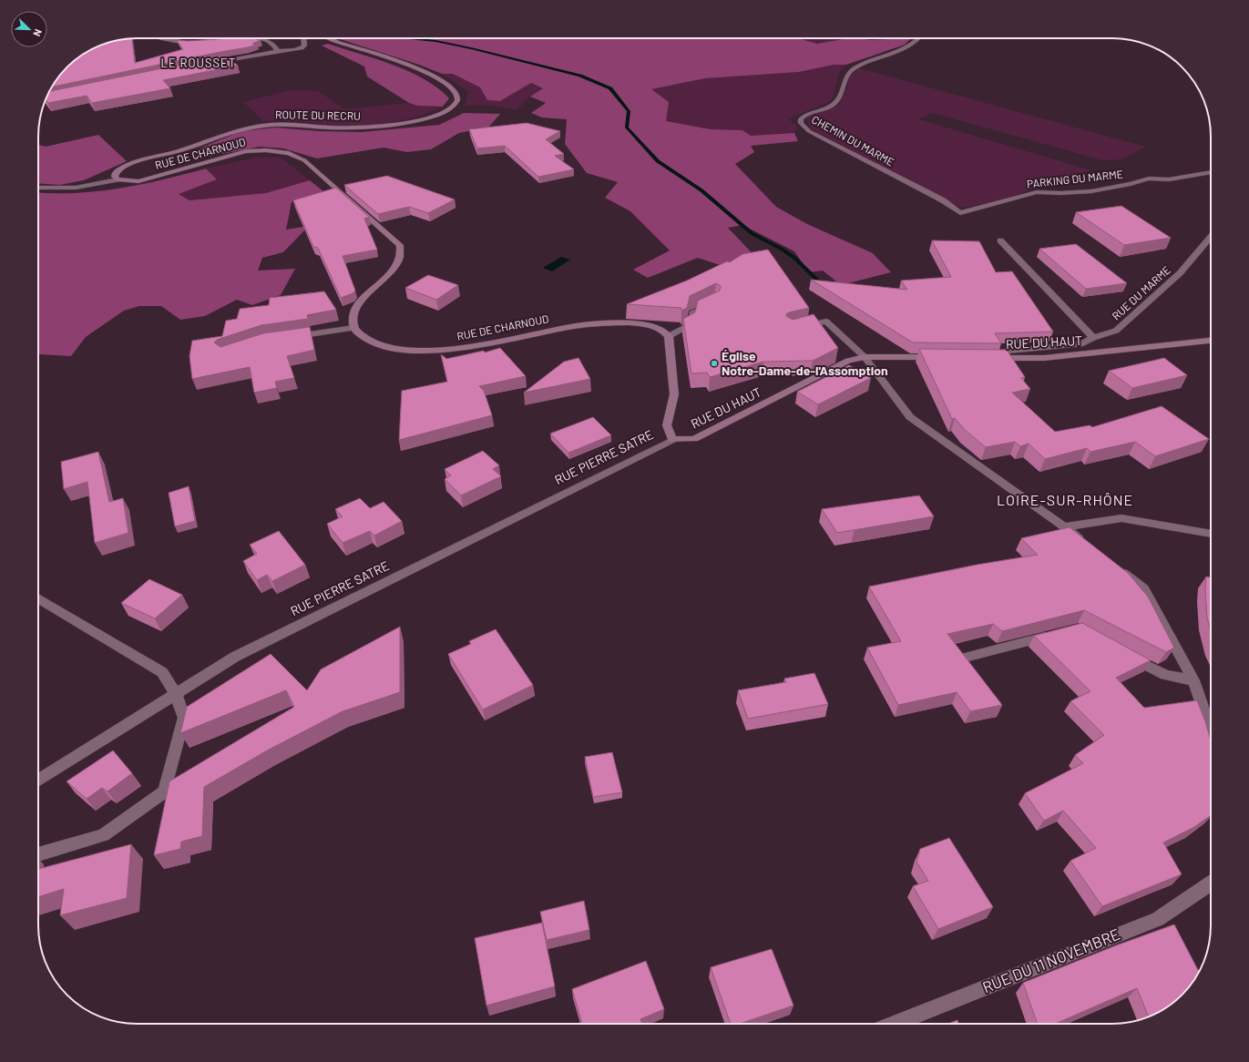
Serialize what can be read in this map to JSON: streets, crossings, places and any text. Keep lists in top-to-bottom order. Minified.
{"streets":{"street":["ROUTE DU RECRU","CHEMIN DU MARME","RUE DE CHARNOUD","PARKING DU MARME","RUE DU MARME","RUE DU HAUT","RUE PIERRE SATRE","RUE DU 11 NOVEMBRE"]},"crossings":[["ROUTE DU RECRU","RUE DE CHARNOUD"],["CHEMIN DU MARME","PARKING DU MARME"],["RUE DU MARME","RUE DU HAUT"],["RUE DU HAUT","RUE PIERRE SATRE"]],"districts":["LE ROUSSET","LOIRE-SUR-RHÔNE"],"places":["Église Notre-Dame-de-l'Assomption"],"north":"bottom right"}
